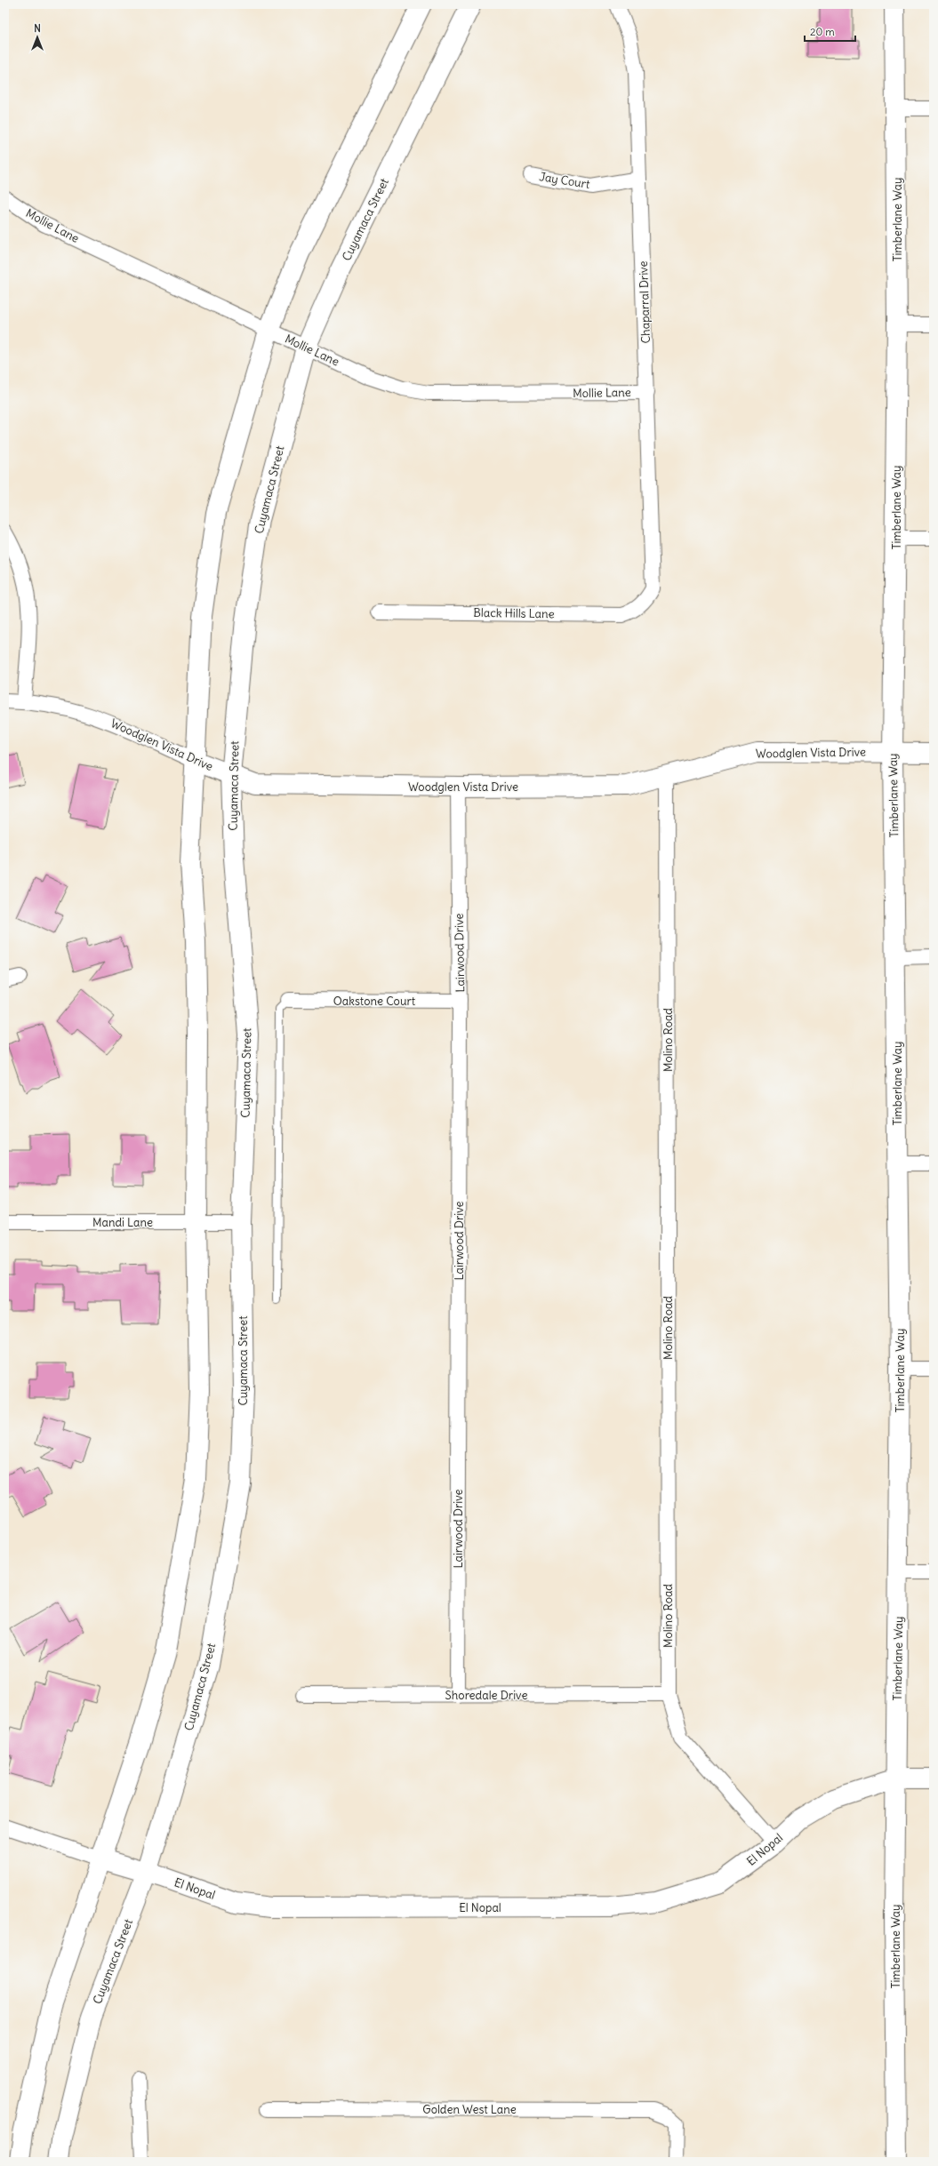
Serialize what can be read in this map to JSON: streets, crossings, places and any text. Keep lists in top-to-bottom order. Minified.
{"streets":{"street":["Jay Court","Cuyamaca Street","Timberlane Way","Mollie Lane","Chaparral Drive","Black Hills Lane","Woodglen Vista Drive","Lairwood Drive","Oakstone Court","Molino Road","Mandi Lane","Shoredale Drive","El Nopal","Golden West Lane"]},"crossings":[["Jay Court","Chaparral Drive"],["Cuyamaca Street","Mollie Lane"],["Cuyamaca Street","Woodglen Vista Drive"],["Cuyamaca Street","Mandi Lane"],["Cuyamaca Street","El Nopal"],["Timberlane Way","Woodglen Vista Drive"],["Timberlane Way","El Nopal"],["Mollie Lane","Chaparral Drive"],["Chaparral Drive","Black Hills Lane"],["Woodglen Vista Drive","Lairwood Drive"],["Woodglen Vista Drive","Molino Road"],["Lairwood Drive","Oakstone Court"],["Lairwood Drive","Shoredale Drive"],["Molino Road","Shoredale Drive"],["Molino Road","El Nopal"]],"scale_bar":"20 m","north":"top"}
